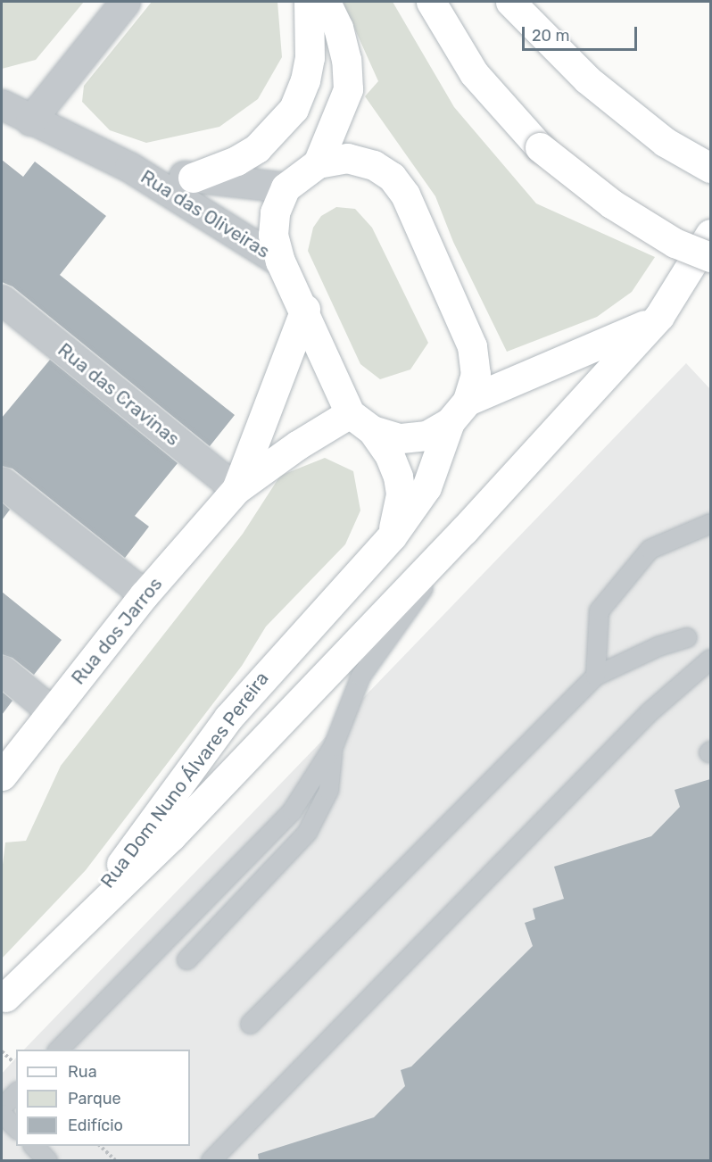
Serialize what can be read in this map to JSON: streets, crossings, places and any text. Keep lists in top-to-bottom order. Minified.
{"streets":{"main road":["Rua dos Jarros","Rua Dom Nuno Álvares Pereira"],"street":["Rua das Oliveiras","Rua das Cravinas"]},"crossings":[["Rua das Cravinas","Rua dos Jarros"]],"legend":["Rua","Parque","Edifício"],"scale_bar":"20 m"}
